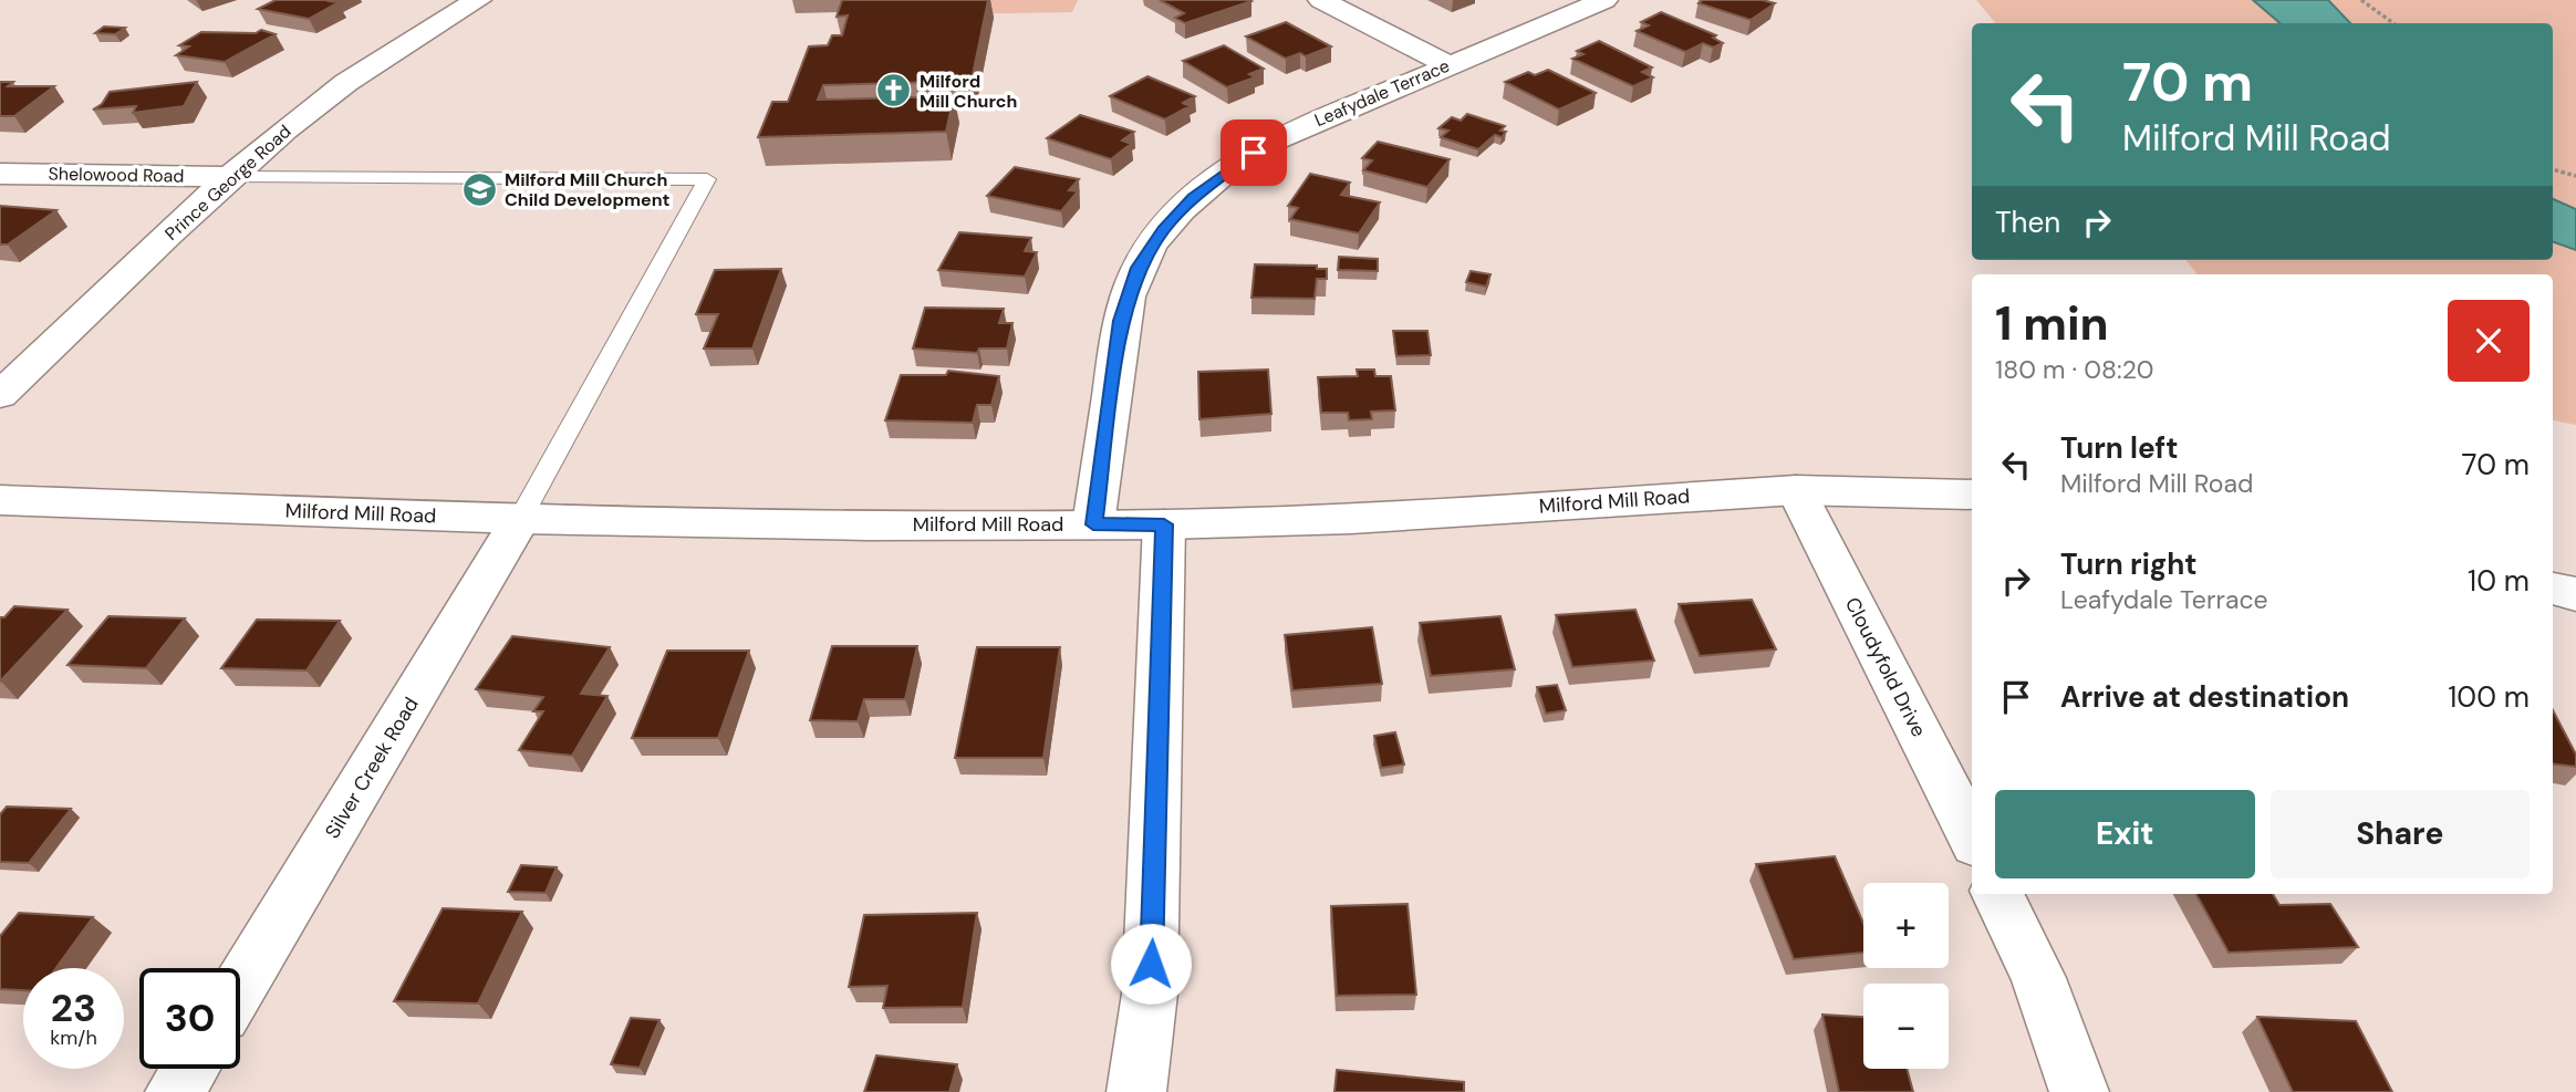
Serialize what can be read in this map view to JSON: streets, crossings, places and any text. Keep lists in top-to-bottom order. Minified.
{"streets":{"street":["Leafydale Terrace","Shelowood Road","Prince George Road","Milford Mill Road","Cloudyfold Drive","Silver Creek Road"]},"crossings":[["Leafydale Terrace","Milford Mill Road"],["Shelowood Road","Prince George Road"],["Milford Mill Road","Cloudyfold Drive"],["Milford Mill Road","Silver Creek Road"]],"places":{"church":["Milford Mill Church"],"school or university":["Milford Mill Church Child Development"]},"page":{"turn":["70 m","Milford Mill Road"],"then":"Then","heading":["1 min","180 m · 08:20"],"list":[{"name":"Turn left","note":"Milford Mill Road","value":"70 m"},{"name":"Turn right","note":"Leafydale Terrace","value":"10 m"},{"name":"Arrive at destination","value":"100 m"}],"buttons":["Exit","Share"],"map_buttons":["+","−"],"speed":"23 km/h","limit":"30"}}
